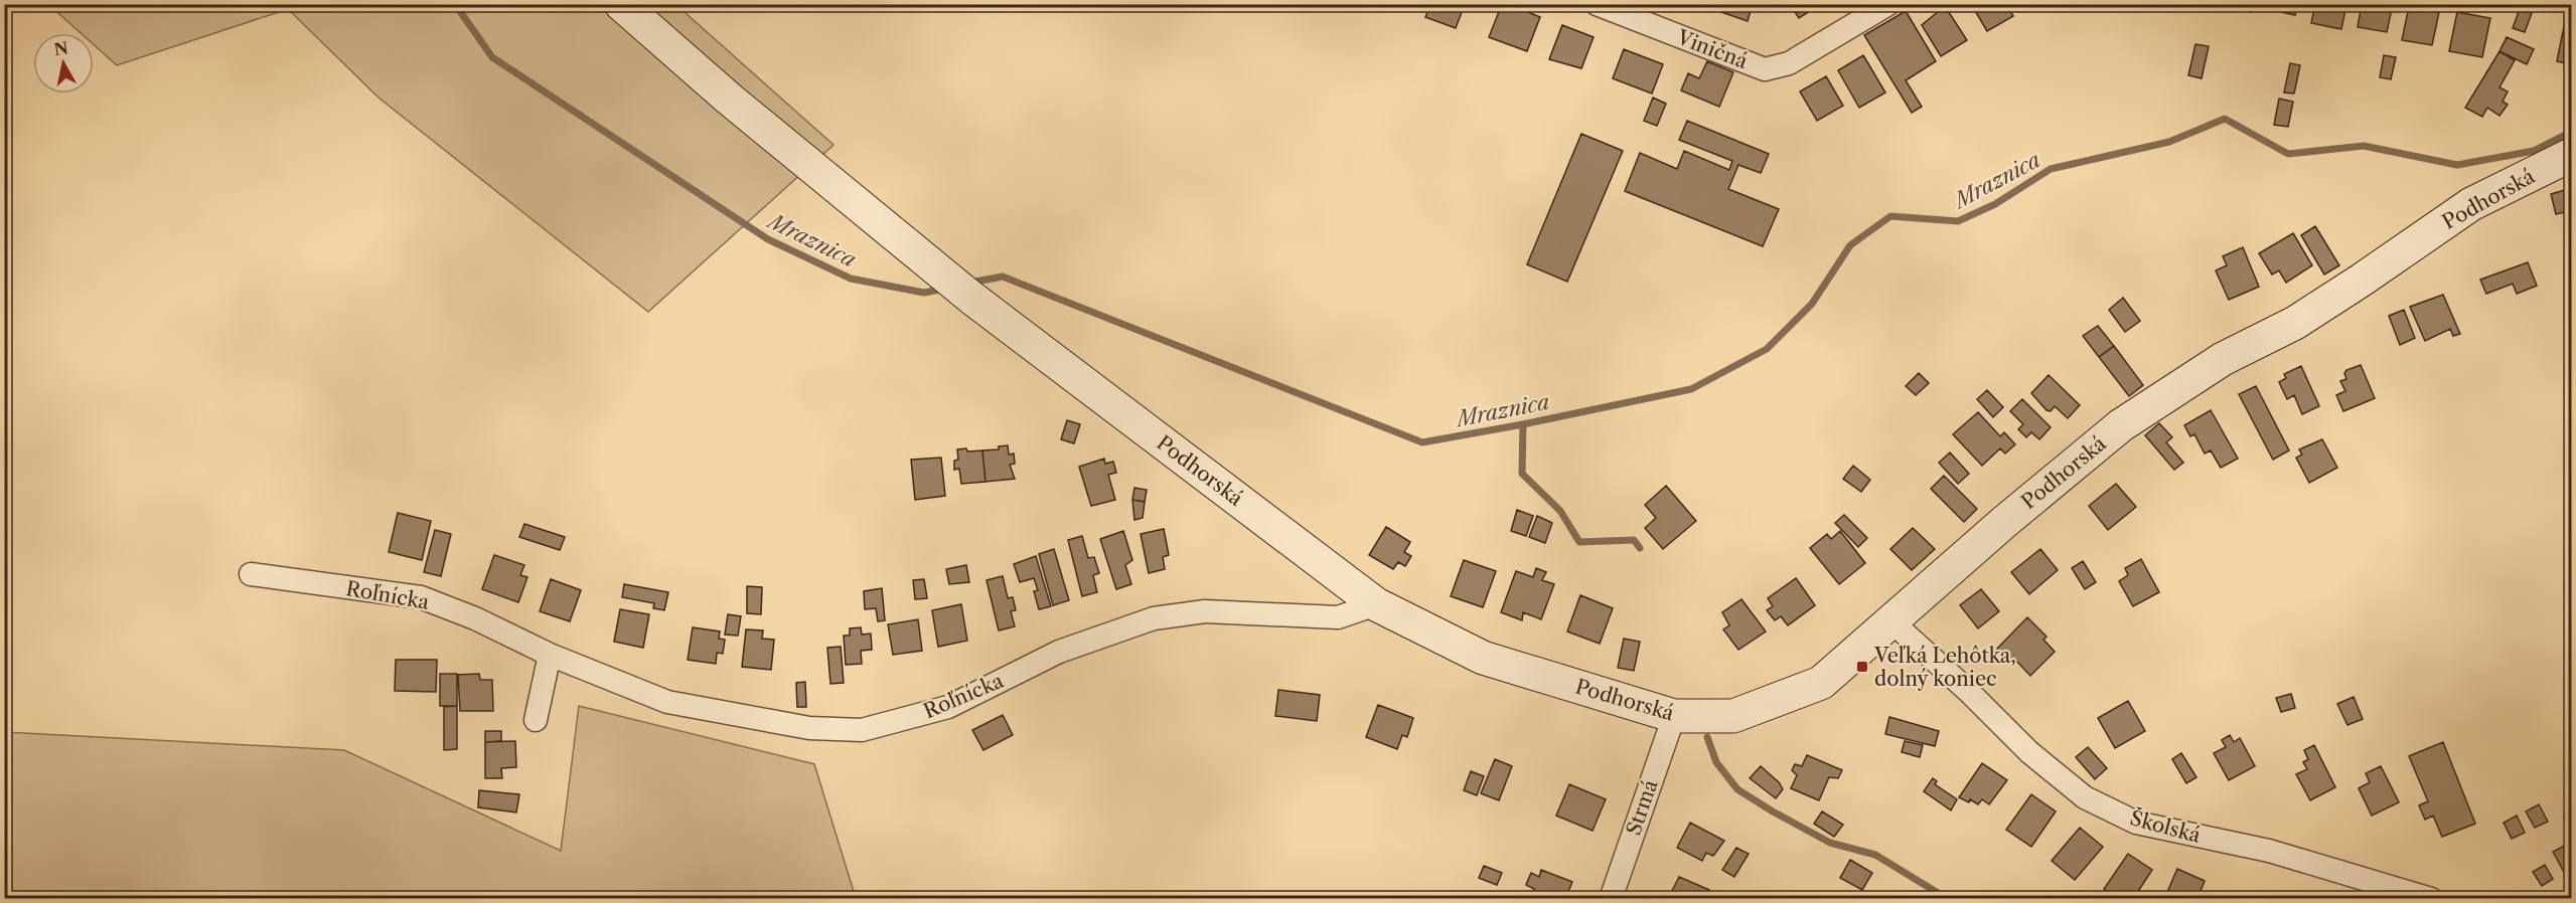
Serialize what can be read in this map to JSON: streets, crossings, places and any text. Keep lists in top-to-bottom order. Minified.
{"streets":{"street":["Viničná","Podhorská","Roľnícka","Strmá","Školská"]},"crossings":[["Podhorská","Roľnícka"],["Podhorská","Strmá"],["Podhorská","Školská"]],"water":["Mraznica"],"places":{"transit":["Veľká Lehôtka, dolný koniec"]},"north":"top"}
